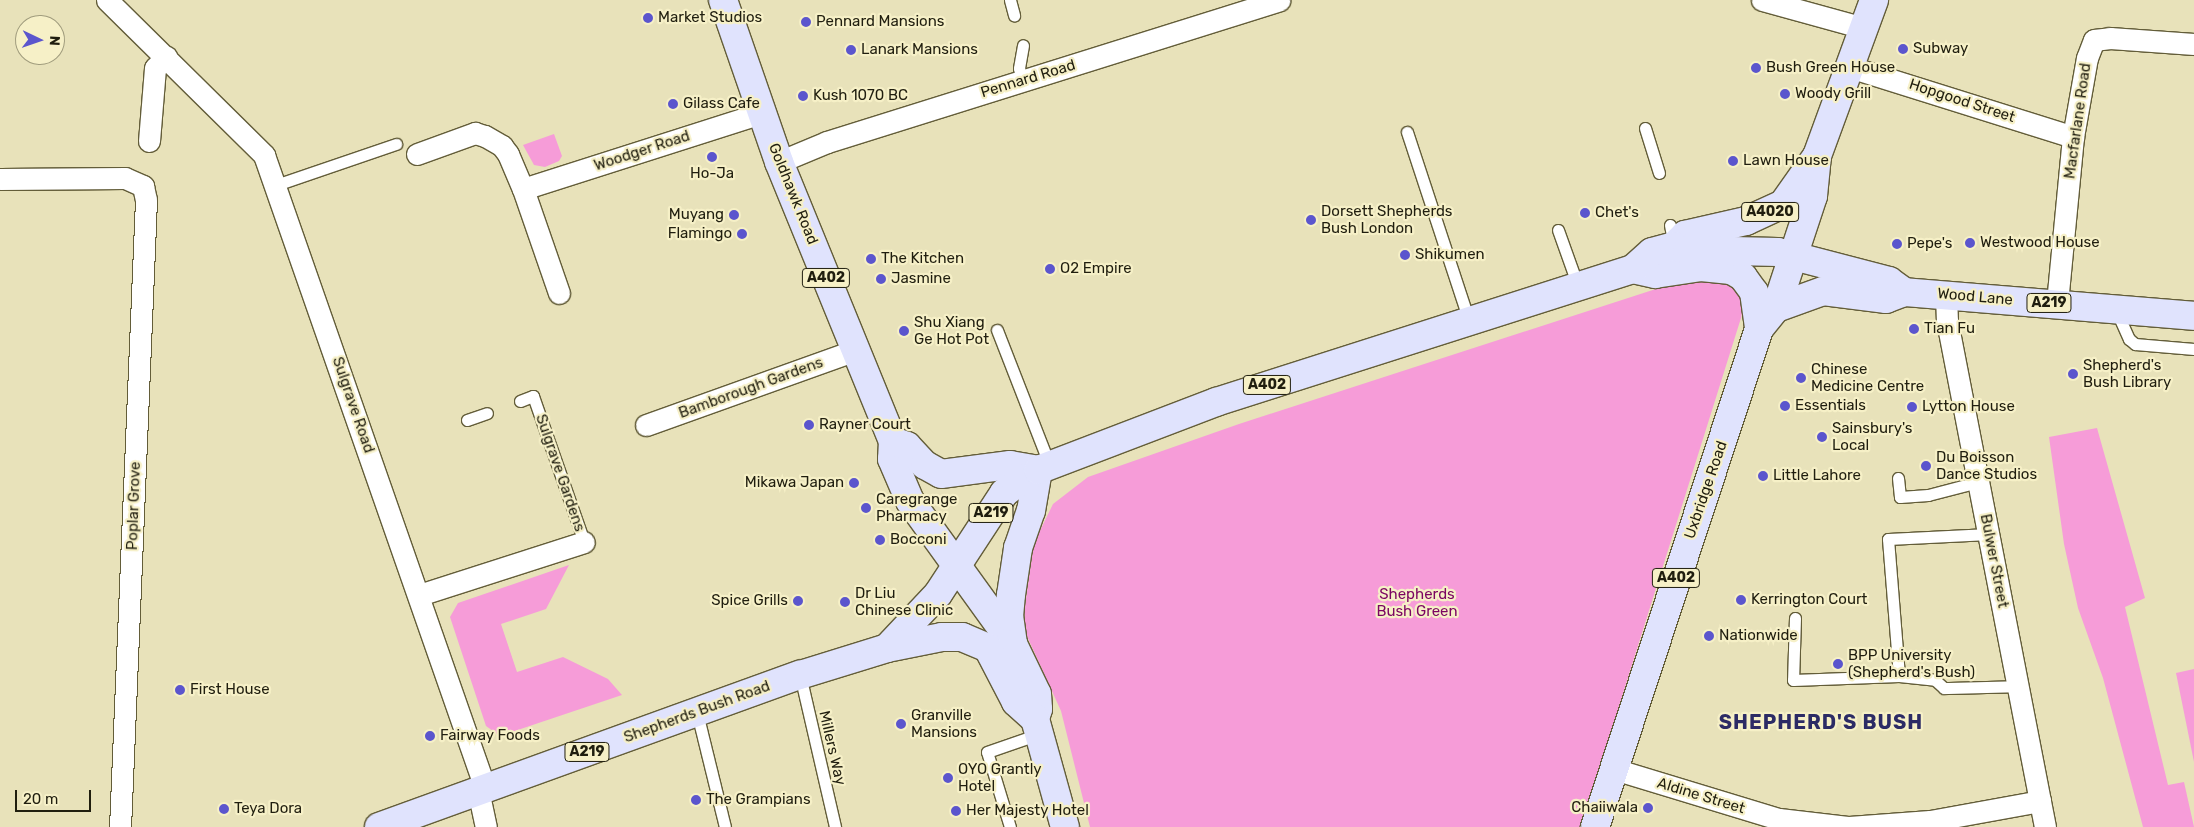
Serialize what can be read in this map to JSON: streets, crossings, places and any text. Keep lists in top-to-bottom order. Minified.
{"streets":{"main road":["Goldhawk Road","A4020","A402","Wood Lane","A219","Uxbridge Road","Shepherds Bush Road"],"street":["Pennard Road","Hopgood Street","Macfarlane Road","Woodger Road","Bamborough Gardens","Sulgrave Road","Sulgrave Gardens","Poplar Grove","Bulwer Street","Aldine Street"],"lane":["Millers Way"]},"crossings":[["Pennard Road","Goldhawk Road"],["Hopgood Street","Macfarlane Road"],["Hopgood Street","Uxbridge Road"],["Macfarlane Road","Wood Lane"],["Woodger Road","Goldhawk Road"],["Goldhawk Road","A402"],["Goldhawk Road","A219"],["Goldhawk Road","Bamborough Gardens"],["Goldhawk Road","Shepherds Bush Road"],["A402","A219"],["A402","Uxbridge Road"],["A402","Shepherds Bush Road"],["Wood Lane","A219"],["Wood Lane","Uxbridge Road"],["Wood Lane","Bulwer Street"],["A219","Uxbridge Road"],["A219","Shepherds Bush Road"],["Sulgrave Road","Sulgrave Gardens"],["Sulgrave Road","Shepherds Bush Road"],["Uxbridge Road","Aldine Street"],["Bulwer Street","Aldine Street"],["Shepherds Bush Road","Millers Way"]],"districts":["SHEPHERD'S BUSH"],"parks":["Shepherds Bush Green"],"places":["Market Studios","Pennard Mansions","Subway","Lanark Mansions","Bush Green House","Woody Grill","Kush 1070 BC","Gilass Cafe","Ho-Ja","Lawn House","Chet's","Muyang","Dorsett Shepherds Bush London","Flamingo","Westwood House","Pepe's","Shikumen","The Kitchen","O2 Empire","Jasmine","Tian Fu","Shu Xiang Ge Hot Pot","Shepherd's Bush Library","Chinese Medicine Centre","Essentials","Lytton House","Rayner Court","Sainsbury's Local","Du Boisson Dance Studios","Little Lahore","Mikawa Japan","Caregrange Pharmacy","Bocconi","Kerrington Court","Spice Grills","Dr Liu Chinese Clinic","Nationwide","BPP University (Shepherd's Bush)","First House","Granville Mansions","Fairway Foods","OYO Grantly Hotel","The Grampians","Chaiiwala","Teya Dora","Her Majesty Hotel"],"scale_bar":"20 m","north":"right"}
